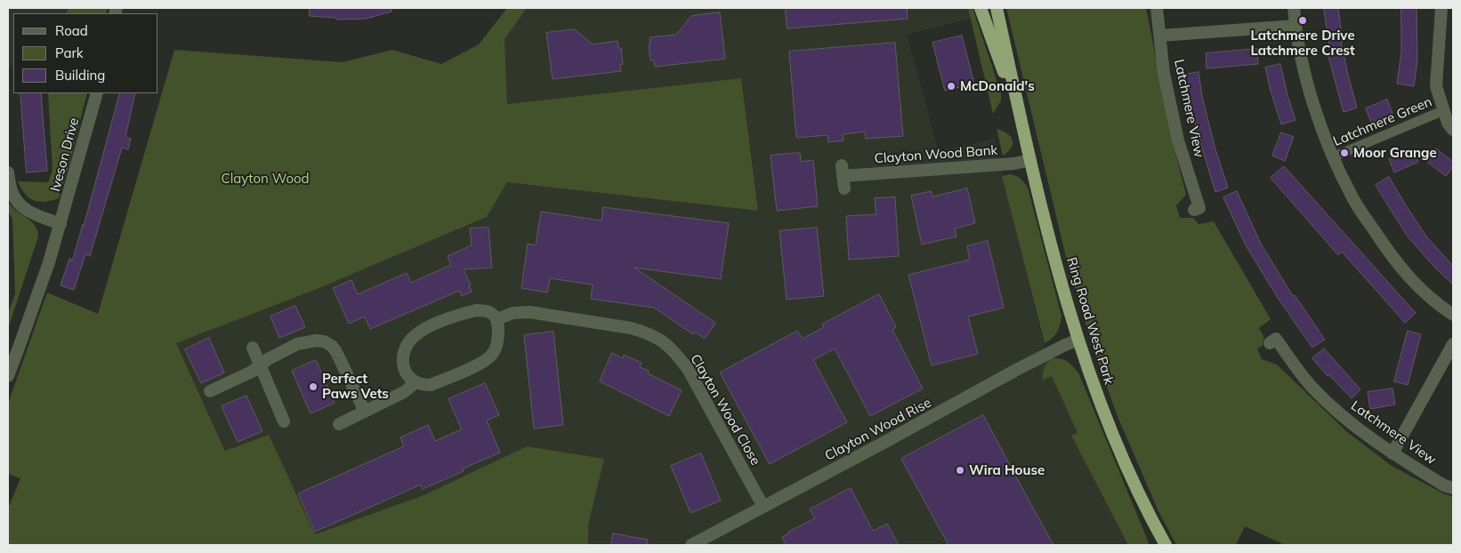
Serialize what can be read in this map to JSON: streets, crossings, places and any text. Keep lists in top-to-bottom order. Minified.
{"streets":{"highway":["Ring Road West Park"],"street":["Latchmere View","Latchmere Green","Iveson Drive","Clayton Wood Bank","Clayton Wood Close","Clayton Wood Rise"]},"crossings":[["Clayton Wood Bank","Ring Road West Park"],["Ring Road West Park","Clayton Wood Rise"],["Clayton Wood Close","Clayton Wood Rise"]],"parks":["Clayton Wood"],"places":["Latchmere Drive Latchmere Crest","McDonald's","Moor Grange","Perfect Paws Vets","Wira House"],"legend":["Road","Park","Building"]}
